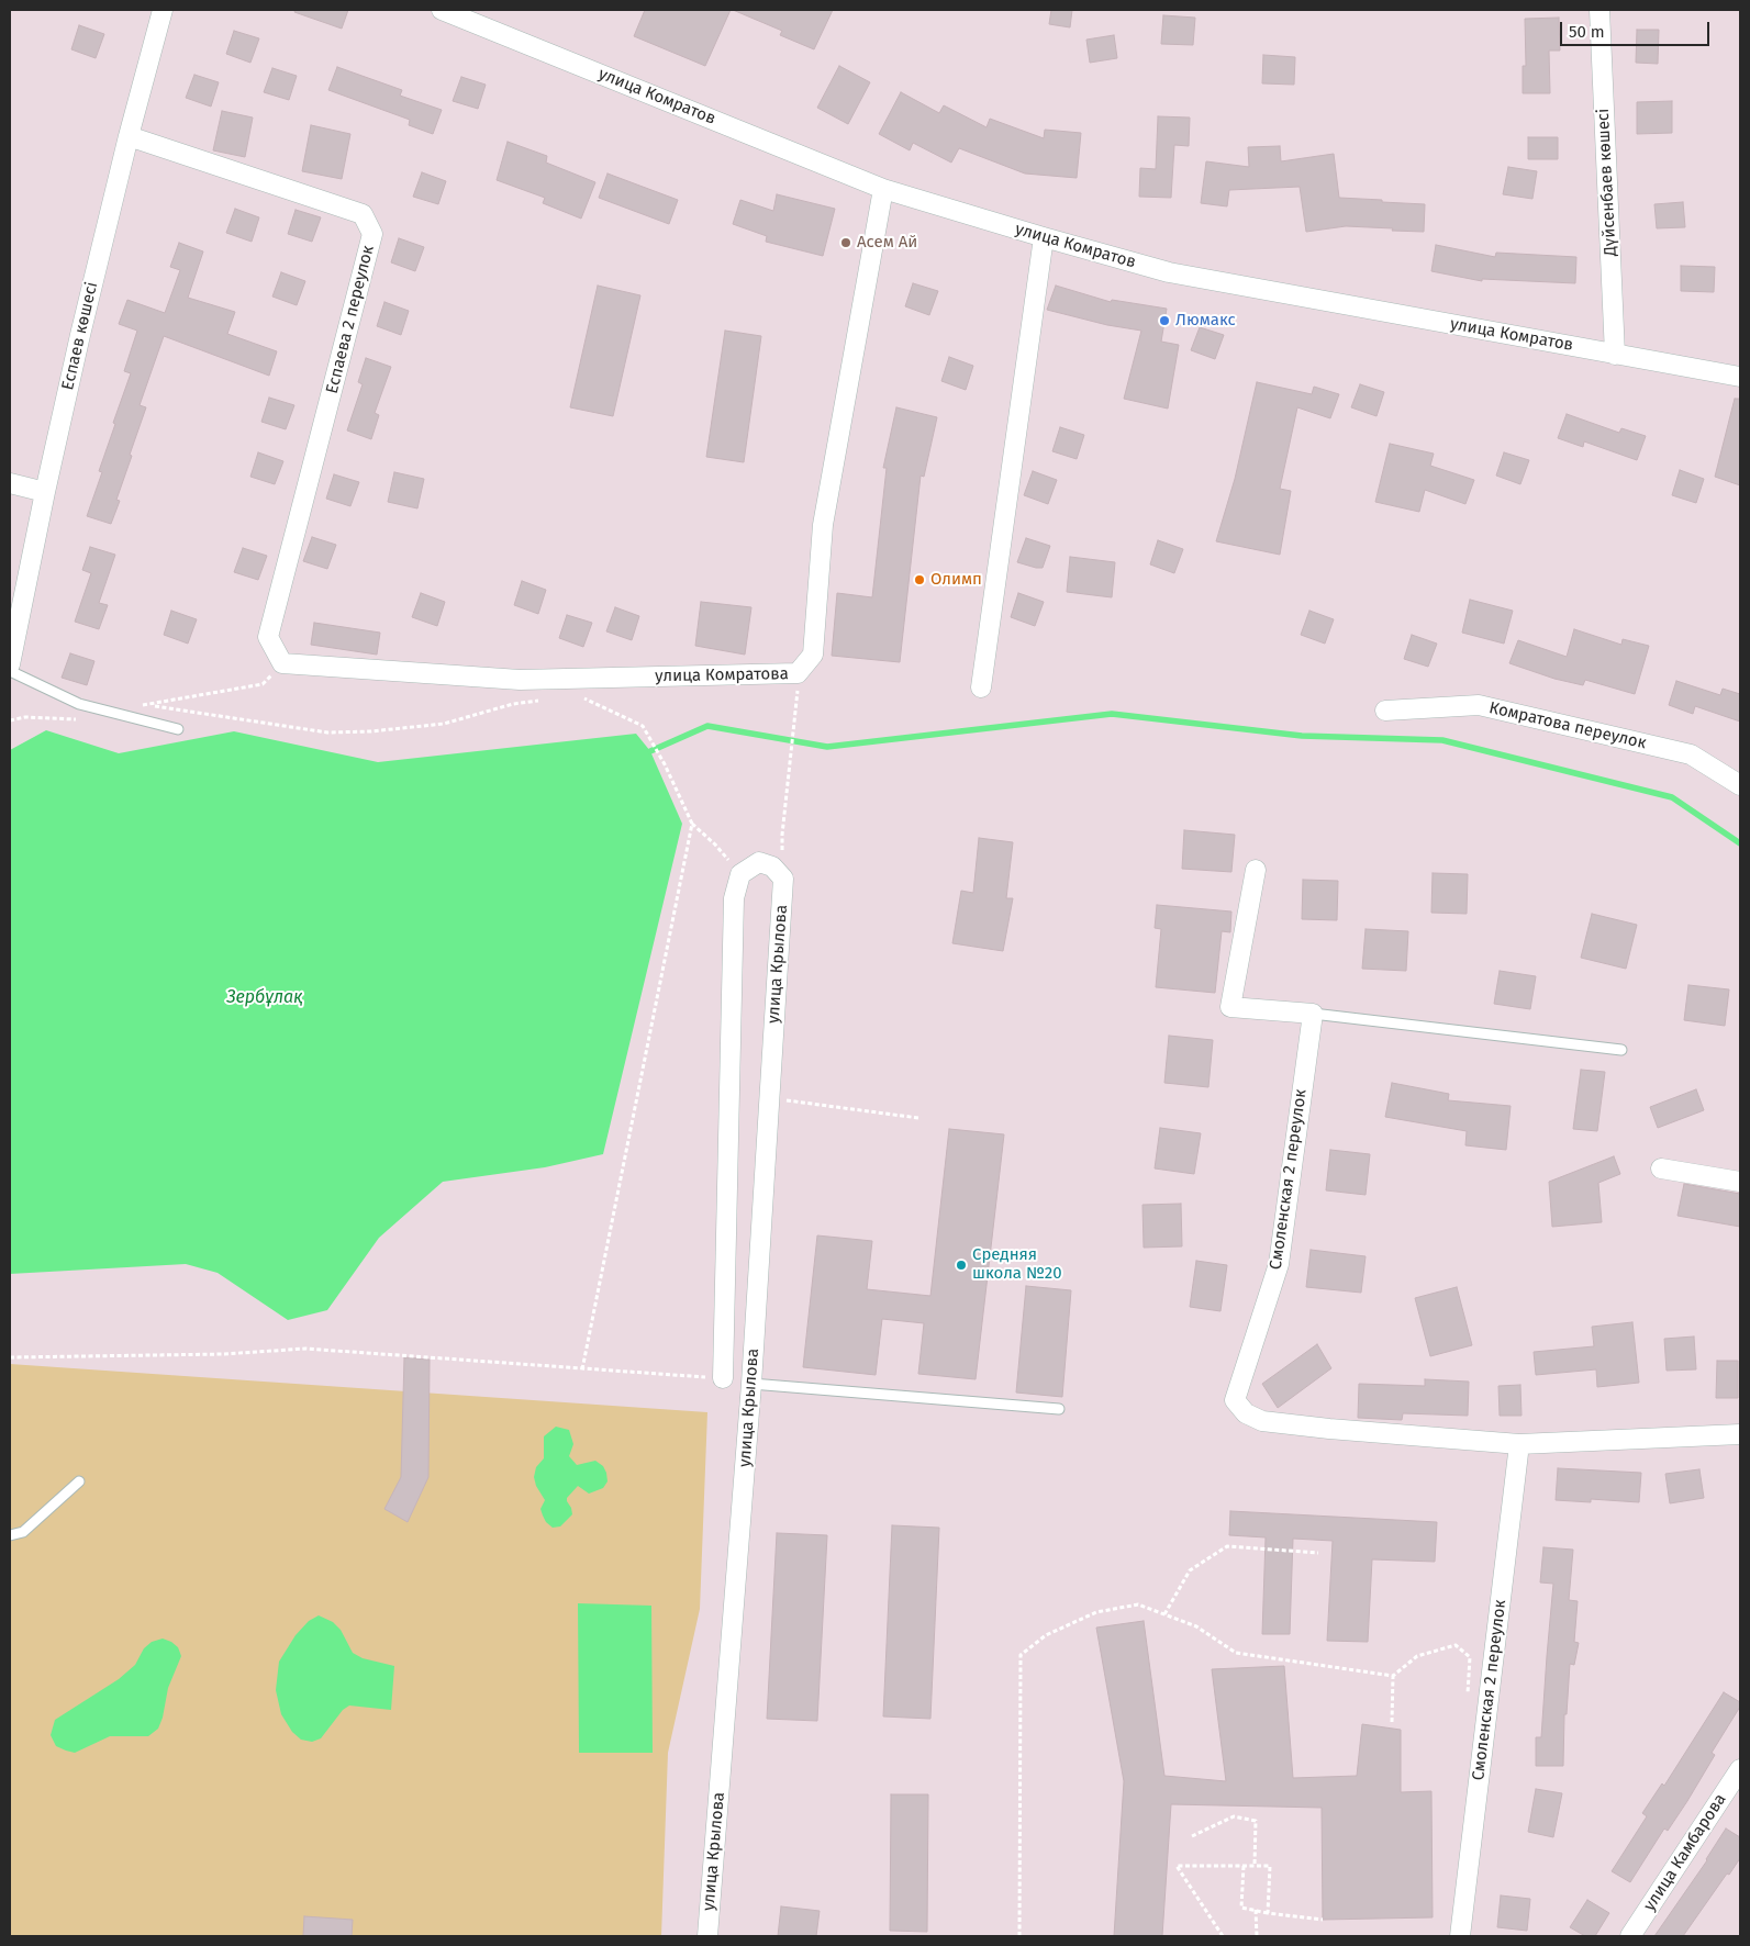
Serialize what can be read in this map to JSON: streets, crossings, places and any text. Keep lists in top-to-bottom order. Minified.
{"streets":{"street":["улица Комратов","Дүйсенбаев көшесі","Еспаева 2 переулок","Еспаев көшесі","улица Комратова","Комратова переулок","улица Крылова","Смоленская 2 переулок","улица Камбарова"]},"crossings":[["улица Комратов","Дүйсенбаев көшесі"],["улица Комратов","улица Комратова"],["Еспаева 2 переулок","Еспаев көшесі"],["Еспаева 2 переулок","улица Комратова"]],"water":["Зербұлақ"],"places":["Асем Ай","Люмакс","Олимп","Средняя школа №20"],"scale_bar":"50 m"}
